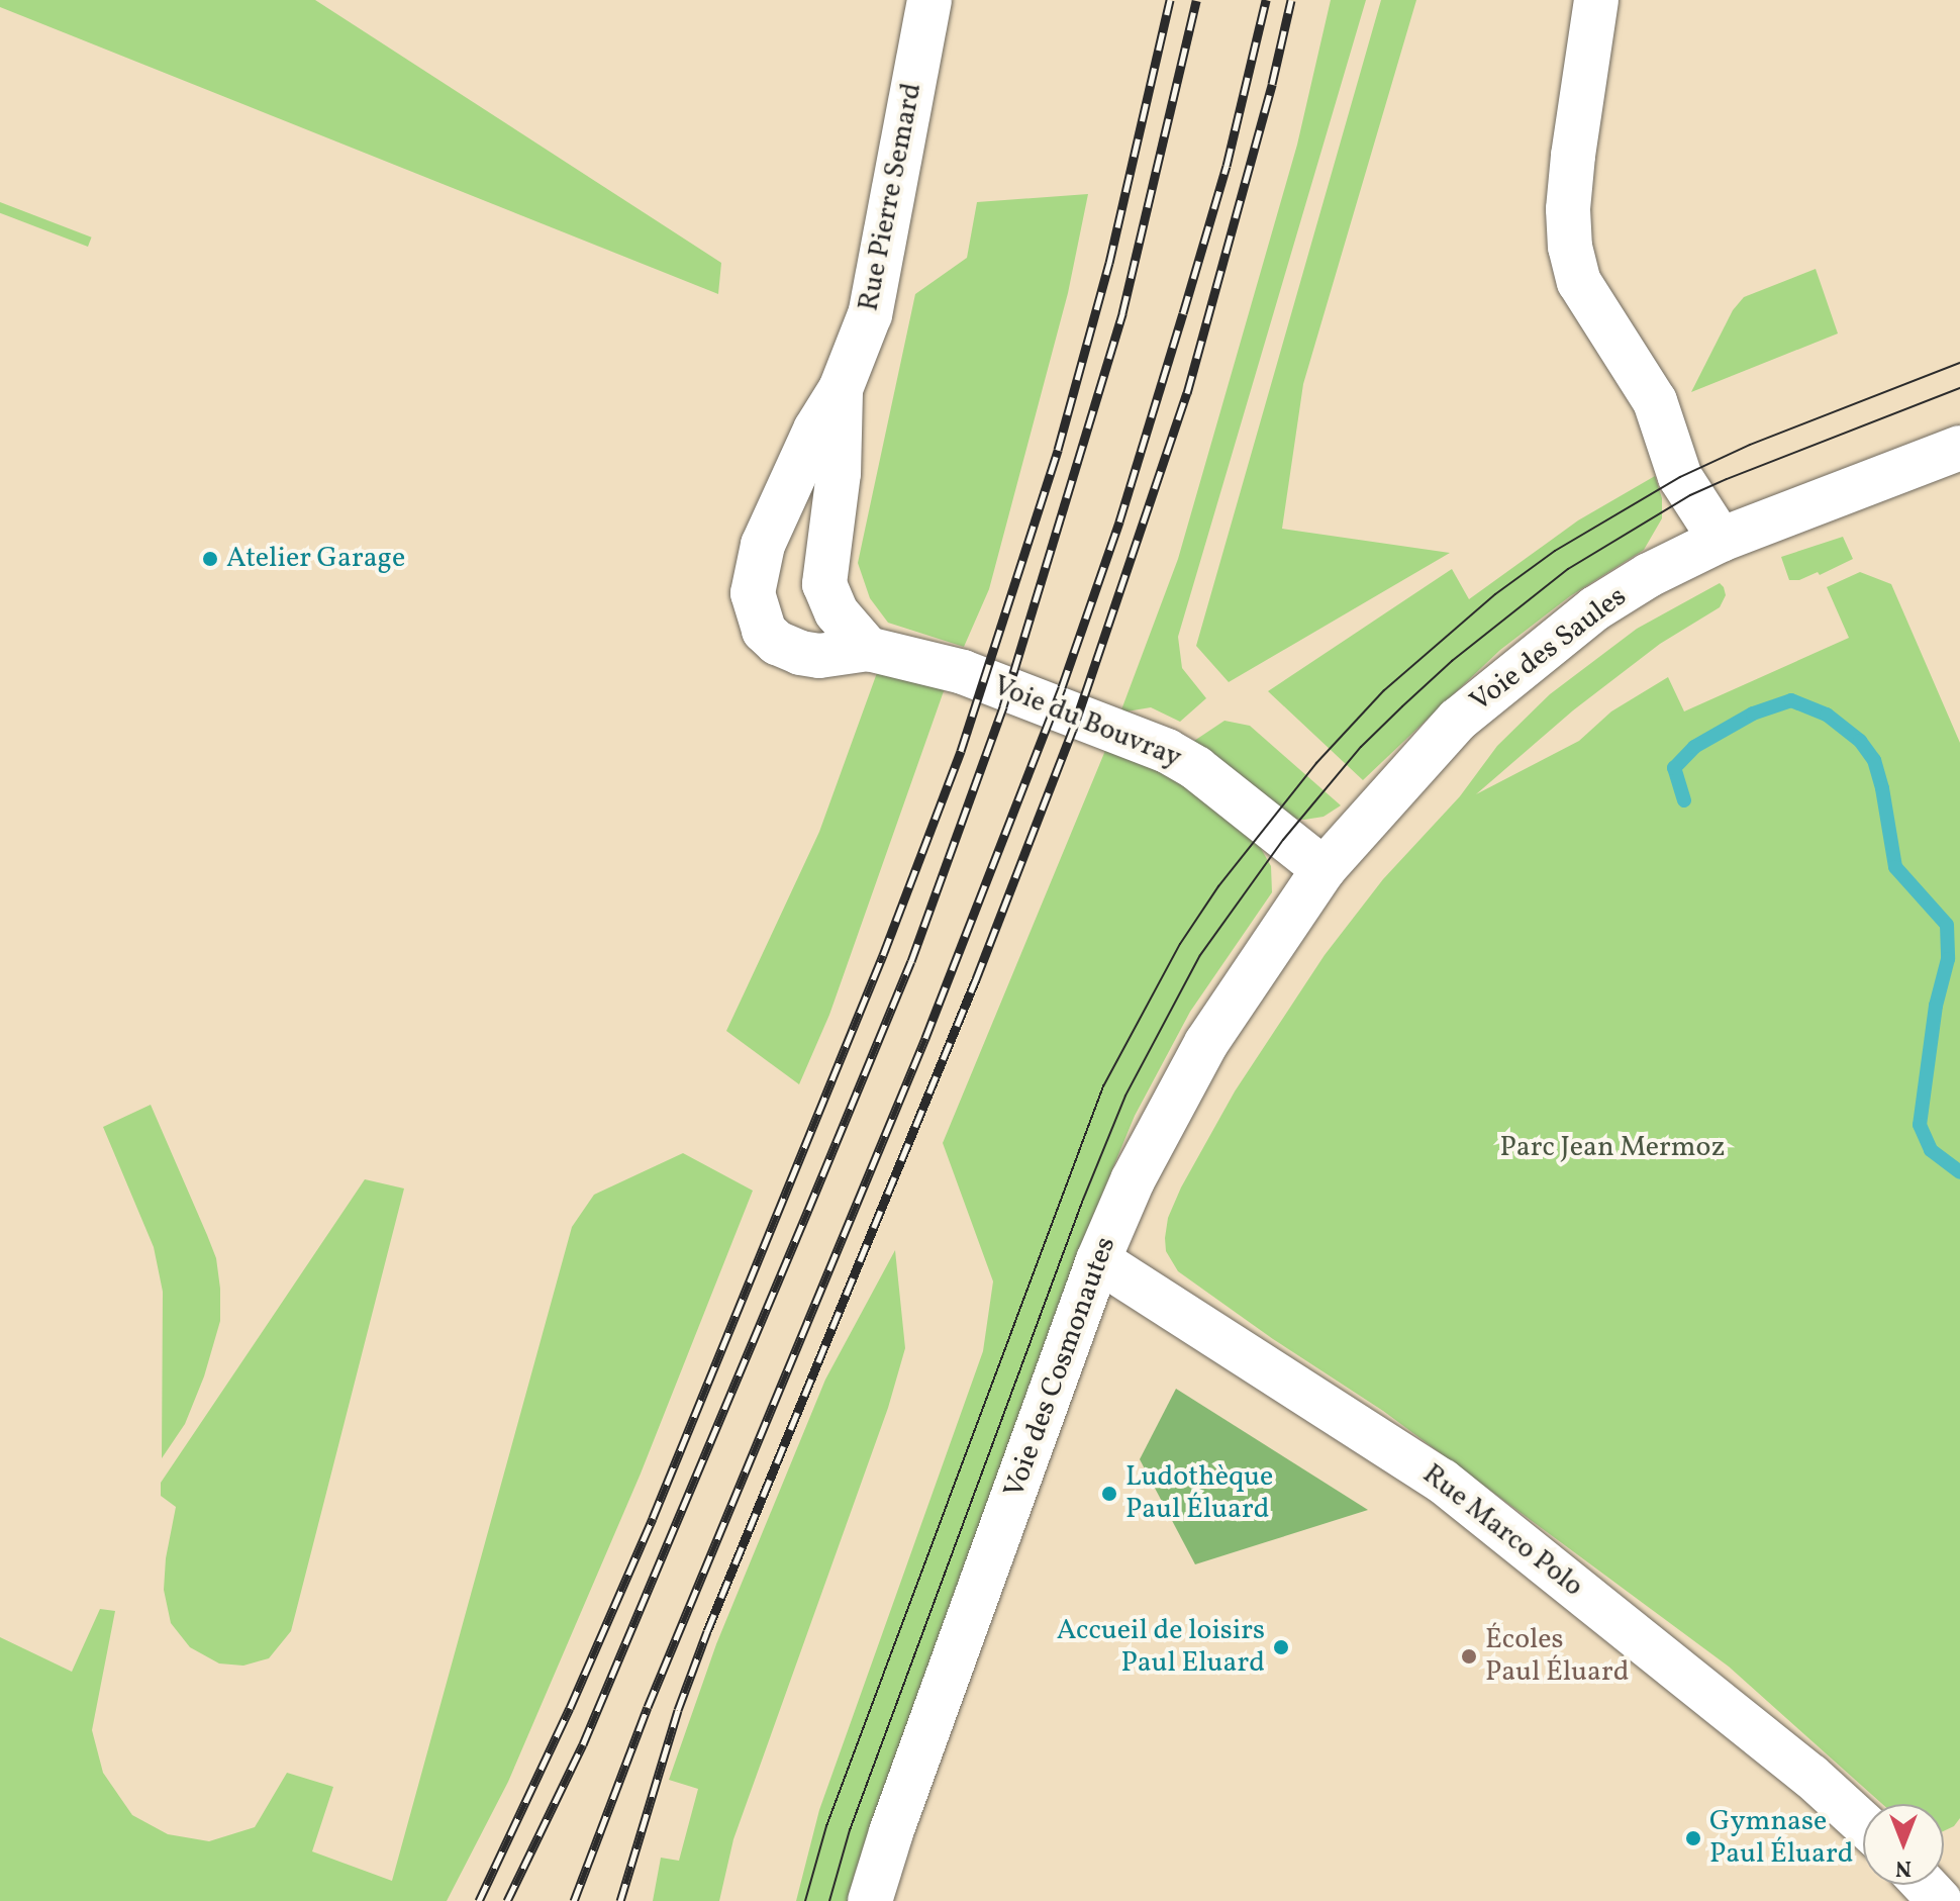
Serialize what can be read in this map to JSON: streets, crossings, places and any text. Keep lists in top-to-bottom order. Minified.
{"streets":{"street":["Rue Pierre Semard","Voie des Saules","Voie du Bouvray","Voie des Cosmonautes","Rue Marco Polo"]},"crossings":[["Rue Pierre Semard","Voie du Bouvray"],["Voie des Saules","Voie du Bouvray"],["Voie des Saules","Voie des Cosmonautes"],["Voie du Bouvray","Voie des Cosmonautes"],["Voie des Cosmonautes","Rue Marco Polo"]],"parks":["Parc Jean Mermoz"],"places":["Atelier Garage","Ludothèque Paul Éluard","Accueil de loisirs Paul Eluard","Écoles Paul Éluard","Gymnase Paul Éluard"],"north":"bottom"}
